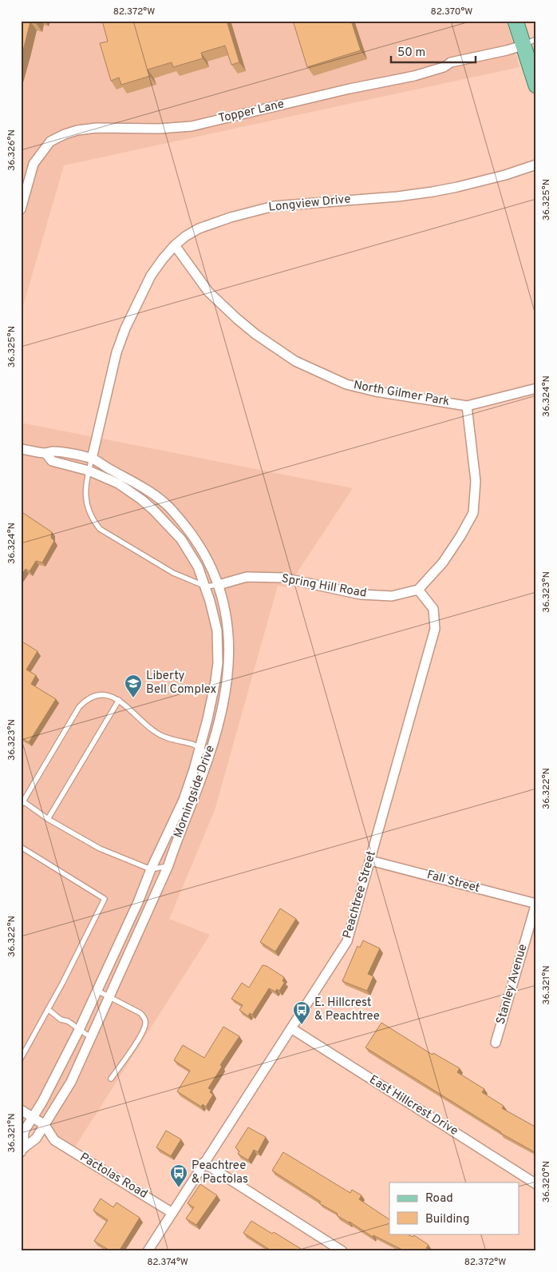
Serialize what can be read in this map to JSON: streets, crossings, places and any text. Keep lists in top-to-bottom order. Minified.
{"streets":{"street":["Topper Lane","Longview Drive","North Gilmer Park","Spring Hill Road","Morningside Drive","Fall Street","Peachtree Street","Stanley Avenue","East Hillcrest Drive","Pactolas Road"]},"crossings":[["Longview Drive","North Gilmer Park"],["Longview Drive","Morningside Drive"],["Spring Hill Road","Morningside Drive"],["Spring Hill Road","Peachtree Street"],["Morningside Drive","Pactolas Road"],["Fall Street","Peachtree Street"],["Fall Street","Stanley Avenue"],["Peachtree Street","East Hillcrest Drive"],["Peachtree Street","Pactolas Road"]],"places":{"school or university":["Liberty Bell Complex"],"bus stop":["E. Hillcrest & Peachtree","Peachtree & Pactolas"]},"legend":["Road","Building"],"scale_bar":"50 m","coordinates":["82.372°W","82.370°W","36.326°N","36.325°N","36.324°N","36.323°N","36.322°N","36.321°N","36.320°N","82.374°W"]}
